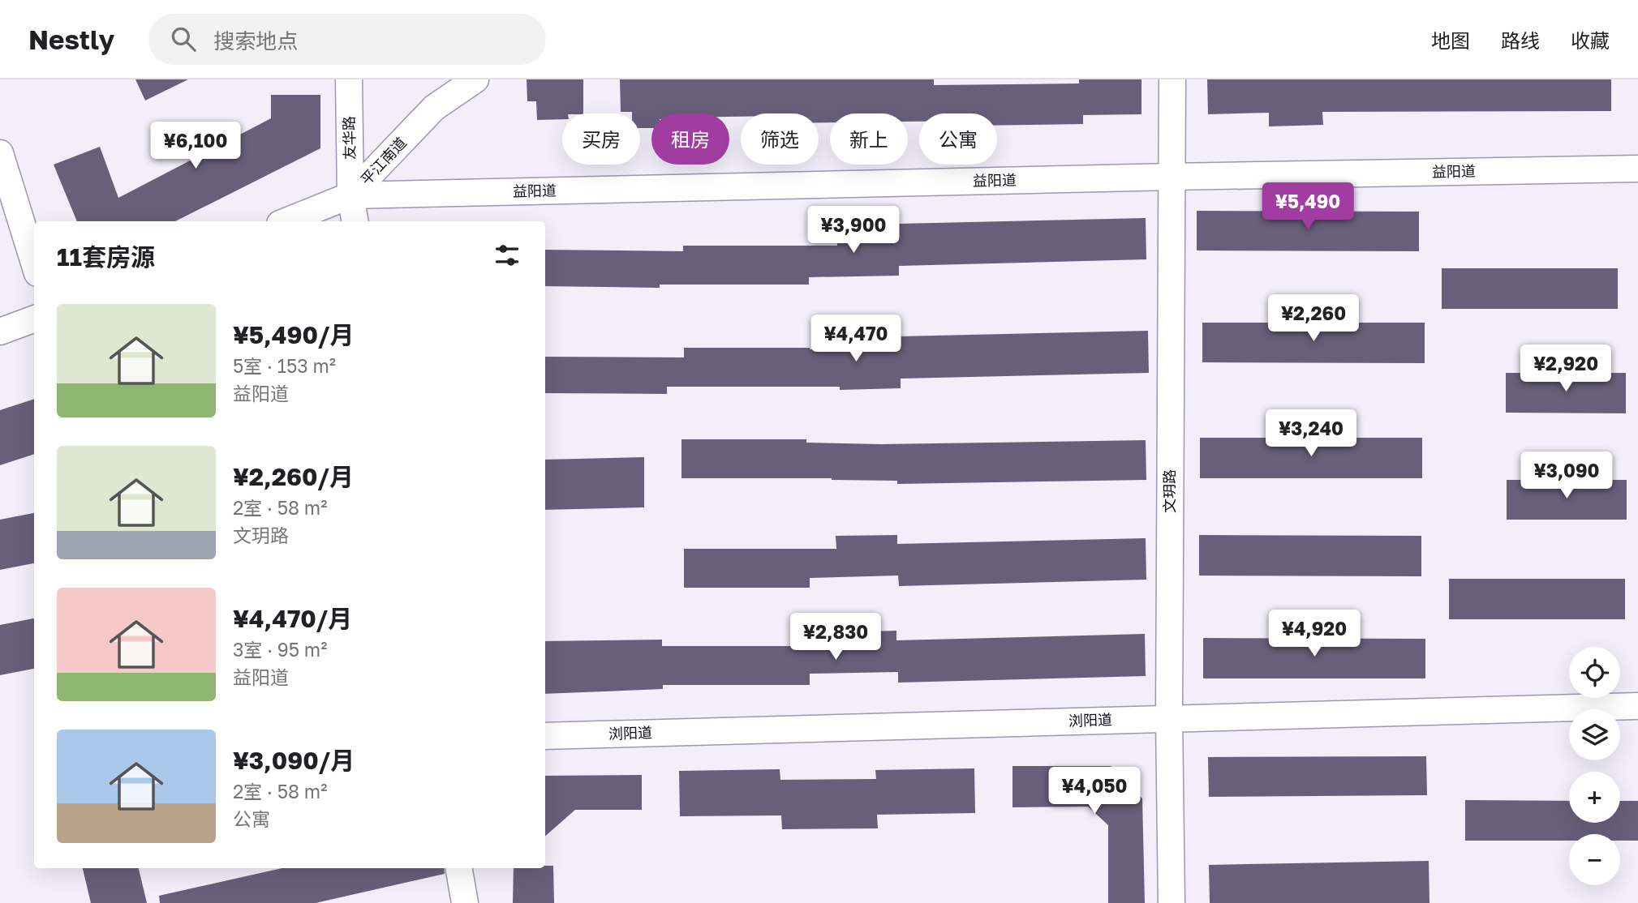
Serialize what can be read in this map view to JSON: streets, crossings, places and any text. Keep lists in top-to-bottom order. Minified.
{"streets":{"street":["友华路","平江南道","益阳道","文玥路","浏阳道"]},"crossings":[["友华路","平江南道"],["友华路","益阳道"],["平江南道","益阳道"],["益阳道","文玥路"],["文玥路","浏阳道"]],"page":{"header":"Nestly","search":"搜索地点","nav":["地图","路线","收藏"],"chip":["买房","租房","筛选","新上","公寓"],"price":["¥6,100","¥5,490","¥3,900","¥2,260","¥4,470","¥2,920","¥3,240","¥3,090","¥4,920","¥2,830","¥4,050"],"heading":"11套房源","list":[{"name":"¥5,490/月","note":"5室 · 153 m² · 益阳道"},{"name":"¥2,260/月","note":"2室 · 58 m² · 文玥路"},{"name":"¥4,470/月","note":"3室 · 95 m² · 益阳道"},{"name":"¥3,090/月","note":"2室 · 58 m² · 公寓"}],"map_buttons":["+","−"]}}
